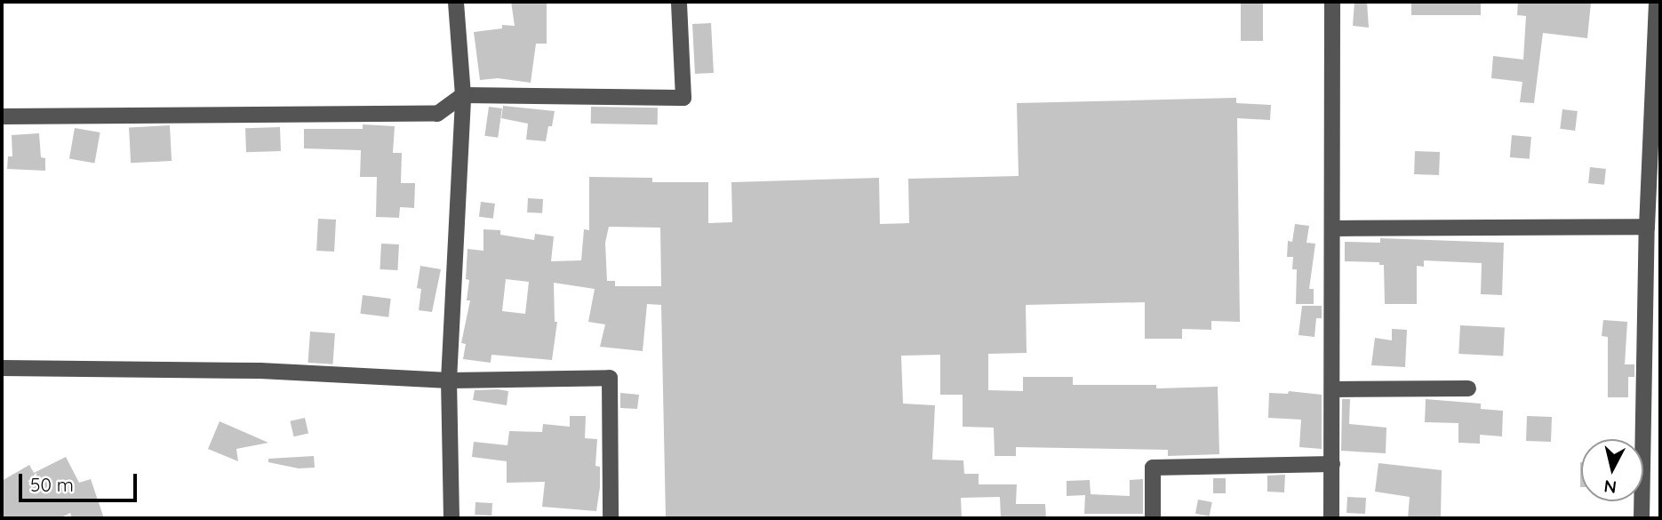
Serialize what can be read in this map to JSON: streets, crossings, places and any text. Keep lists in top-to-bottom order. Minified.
{"scale_bar":"50 m","north":"bottom"}
